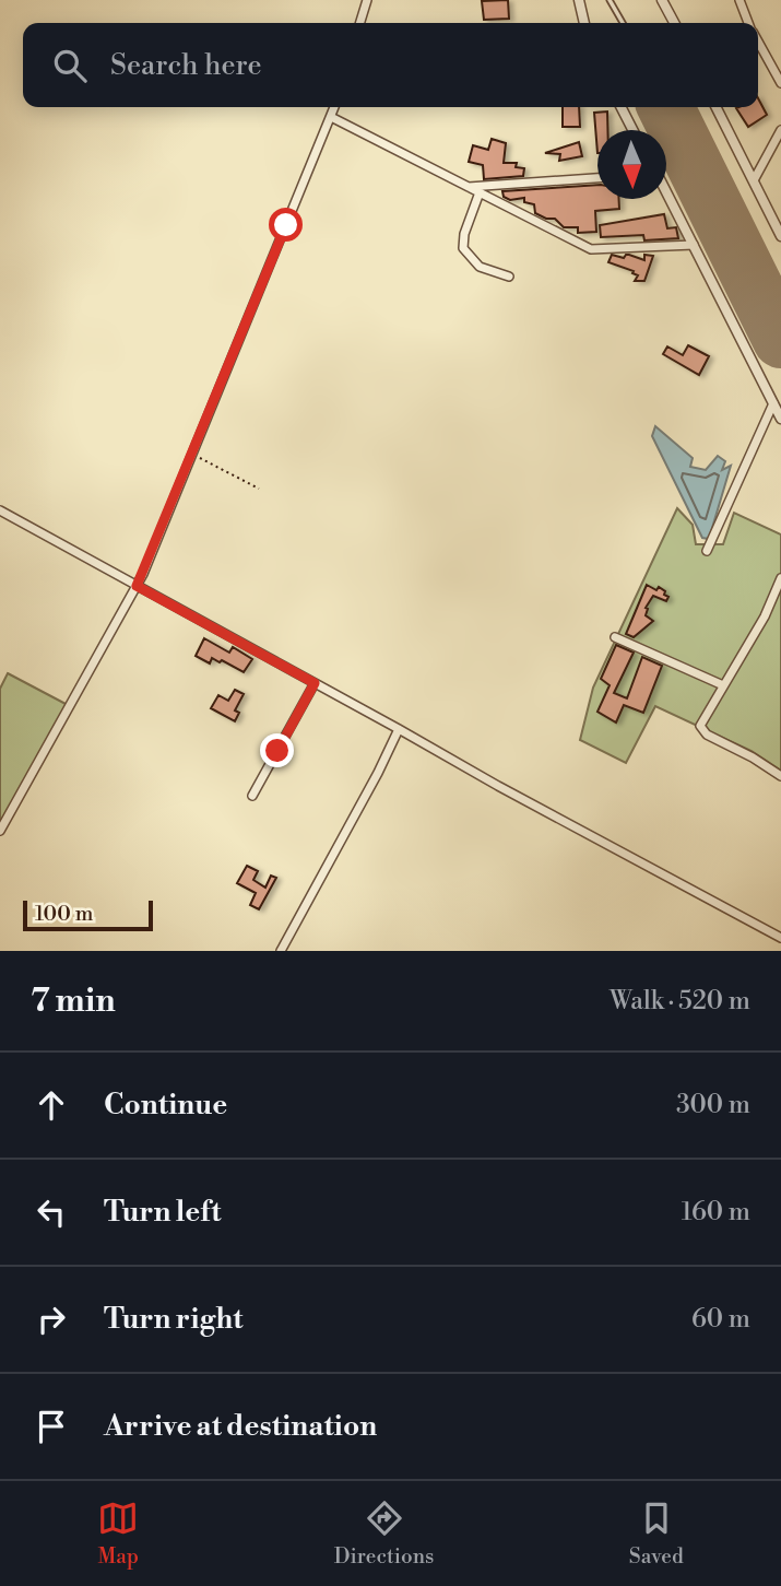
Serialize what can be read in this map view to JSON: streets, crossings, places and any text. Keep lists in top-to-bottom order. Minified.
{"scale_bar":"100 m","north":"bottom","page":{"search":"Search here","scale":"100 m","heading":["7 min","Walk · 520 m"],"list":[["Continue","300 m"],["Turn left","160 m"],["Turn right","60 m"],"Arrive at destination"],"nav":["Map","Directions","Saved"]}}
